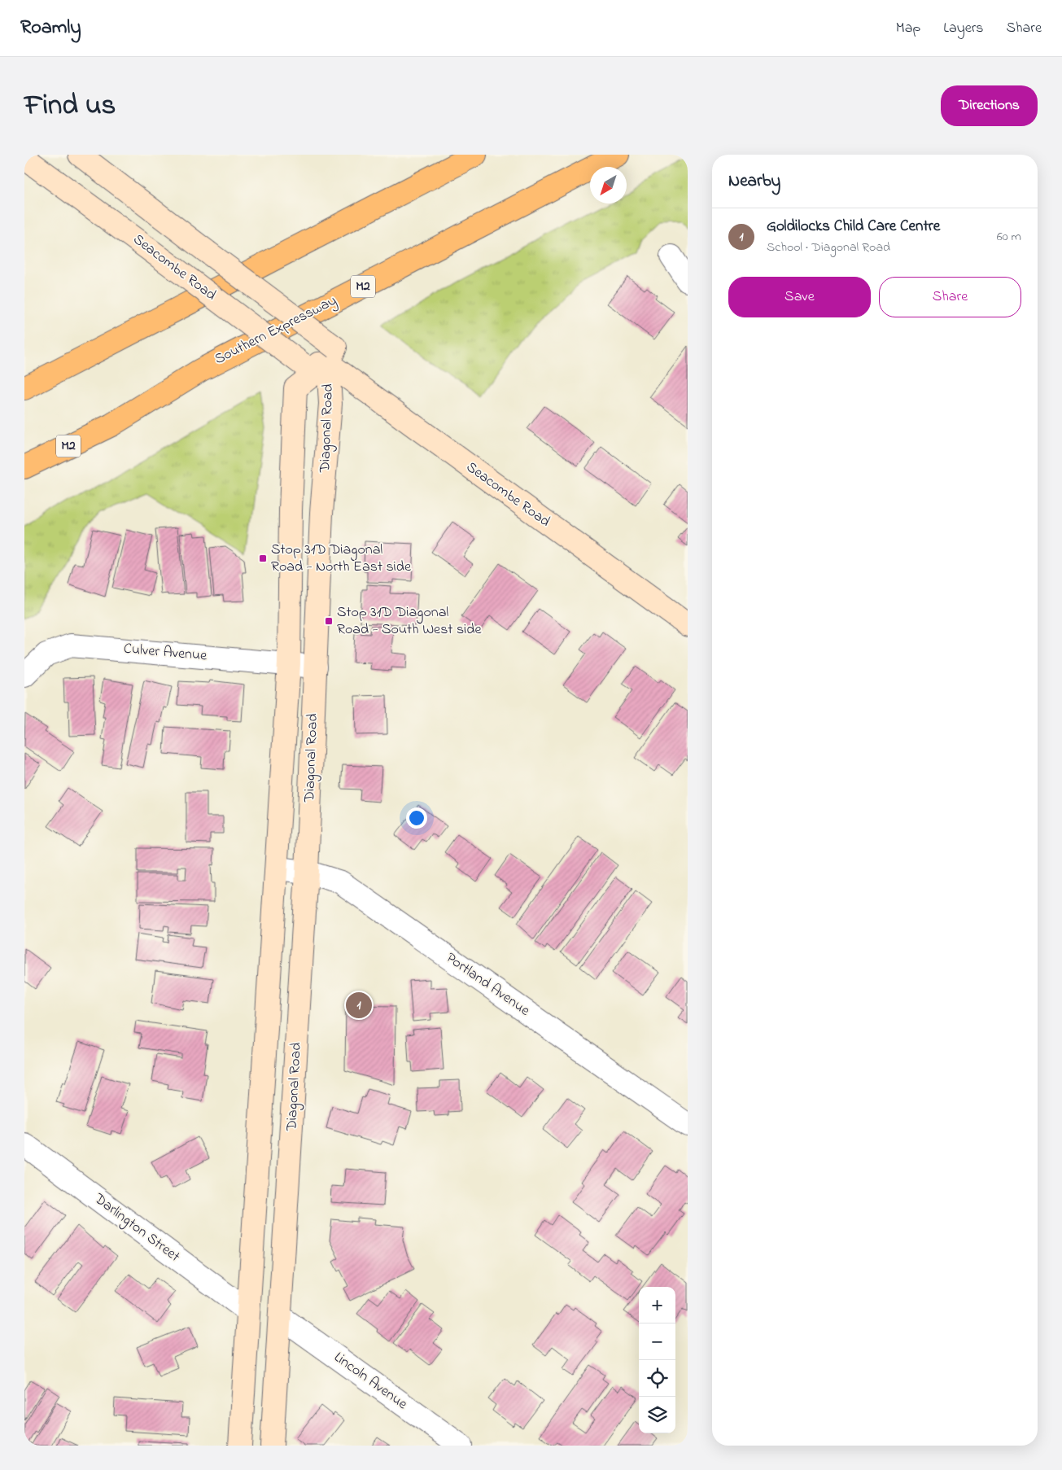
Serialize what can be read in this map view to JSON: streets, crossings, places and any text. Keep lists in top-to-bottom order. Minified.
{"streets":{"highway":["M2","Southern Expressway"],"main road":["Seacombe Road","Diagonal Road"],"street":["Culver Avenue","Portland Avenue","Darlington Street","Lincoln Avenue"]},"crossings":[["Seacombe Road","Diagonal Road"],["Diagonal Road","Culver Avenue"],["Diagonal Road","Portland Avenue"],["Diagonal Road","Darlington Street"],["Diagonal Road","Lincoln Avenue"]],"places":{"transit":["Stop 31D Diagonal Road - North East side","Stop 31D Diagonal Road - South West side"]},"north":"bottom left","page":{"header":"Roamly","nav":["Map","Layers","Share"],"title":"Find us","buttons":["Directions",["Save","Share"]],"heading":"Nearby","list":[{"mark":"1","name":"Goldilocks Child Care Centre","note":"School · Diagonal Road","value":"60 m"}],"pins":"1","map_buttons":["+","−"]}}
